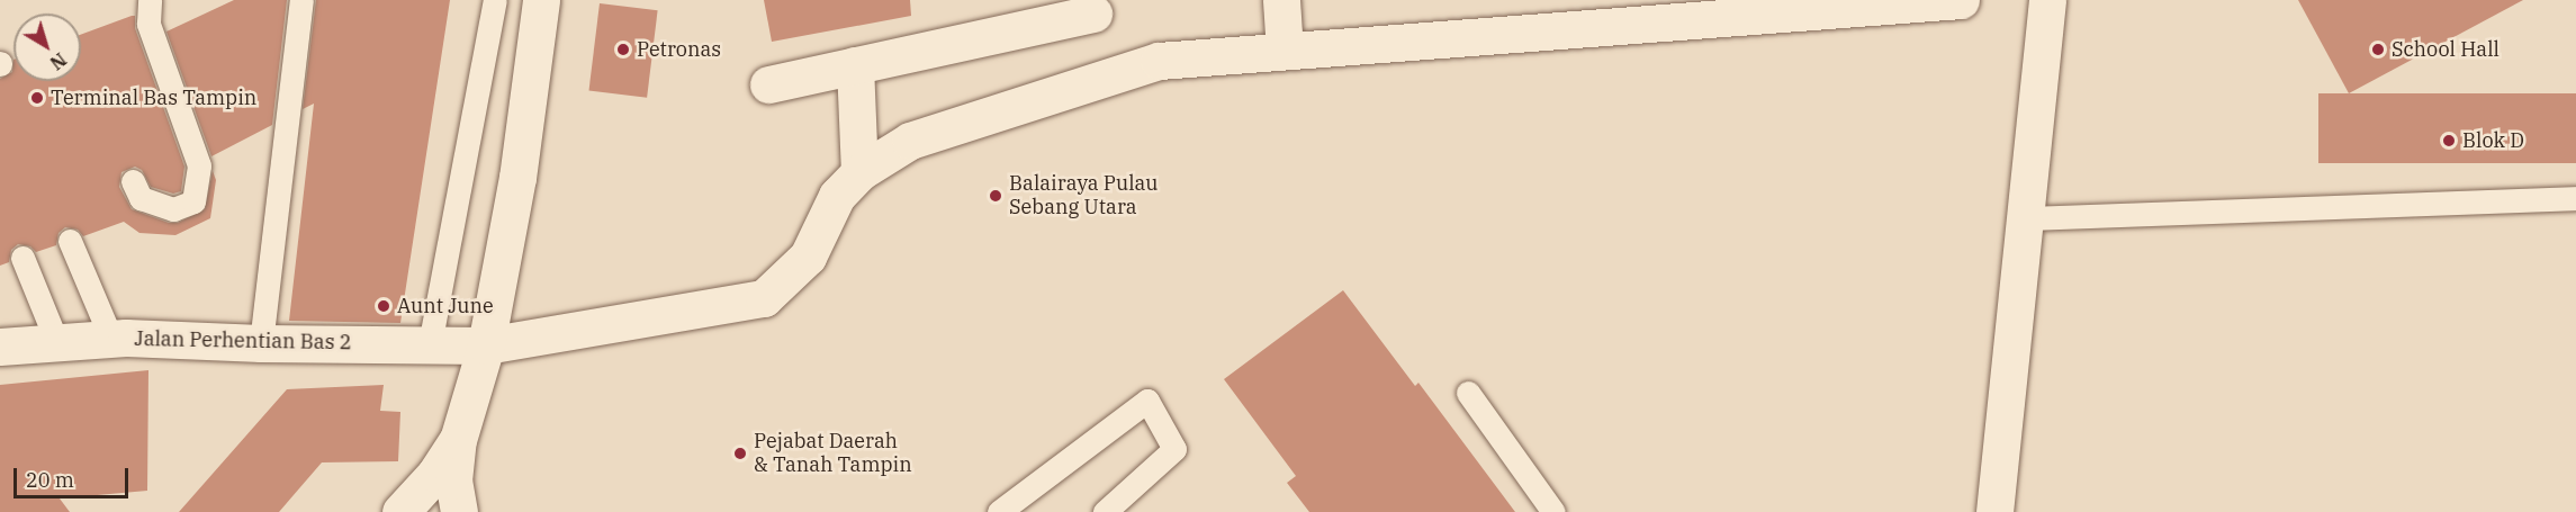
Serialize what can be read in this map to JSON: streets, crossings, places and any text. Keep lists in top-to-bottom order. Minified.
{"streets":{"street":["Jalan Perhentian Bas 2"]},"places":["Petronas","School Hall","Terminal Bas Tampin","Blok D","Balairaya Pulau Sebang Utara","Aunt June","Pejabat Daerah & Tanah Tampin"],"scale_bar":"20 m","north":"bottom right"}
